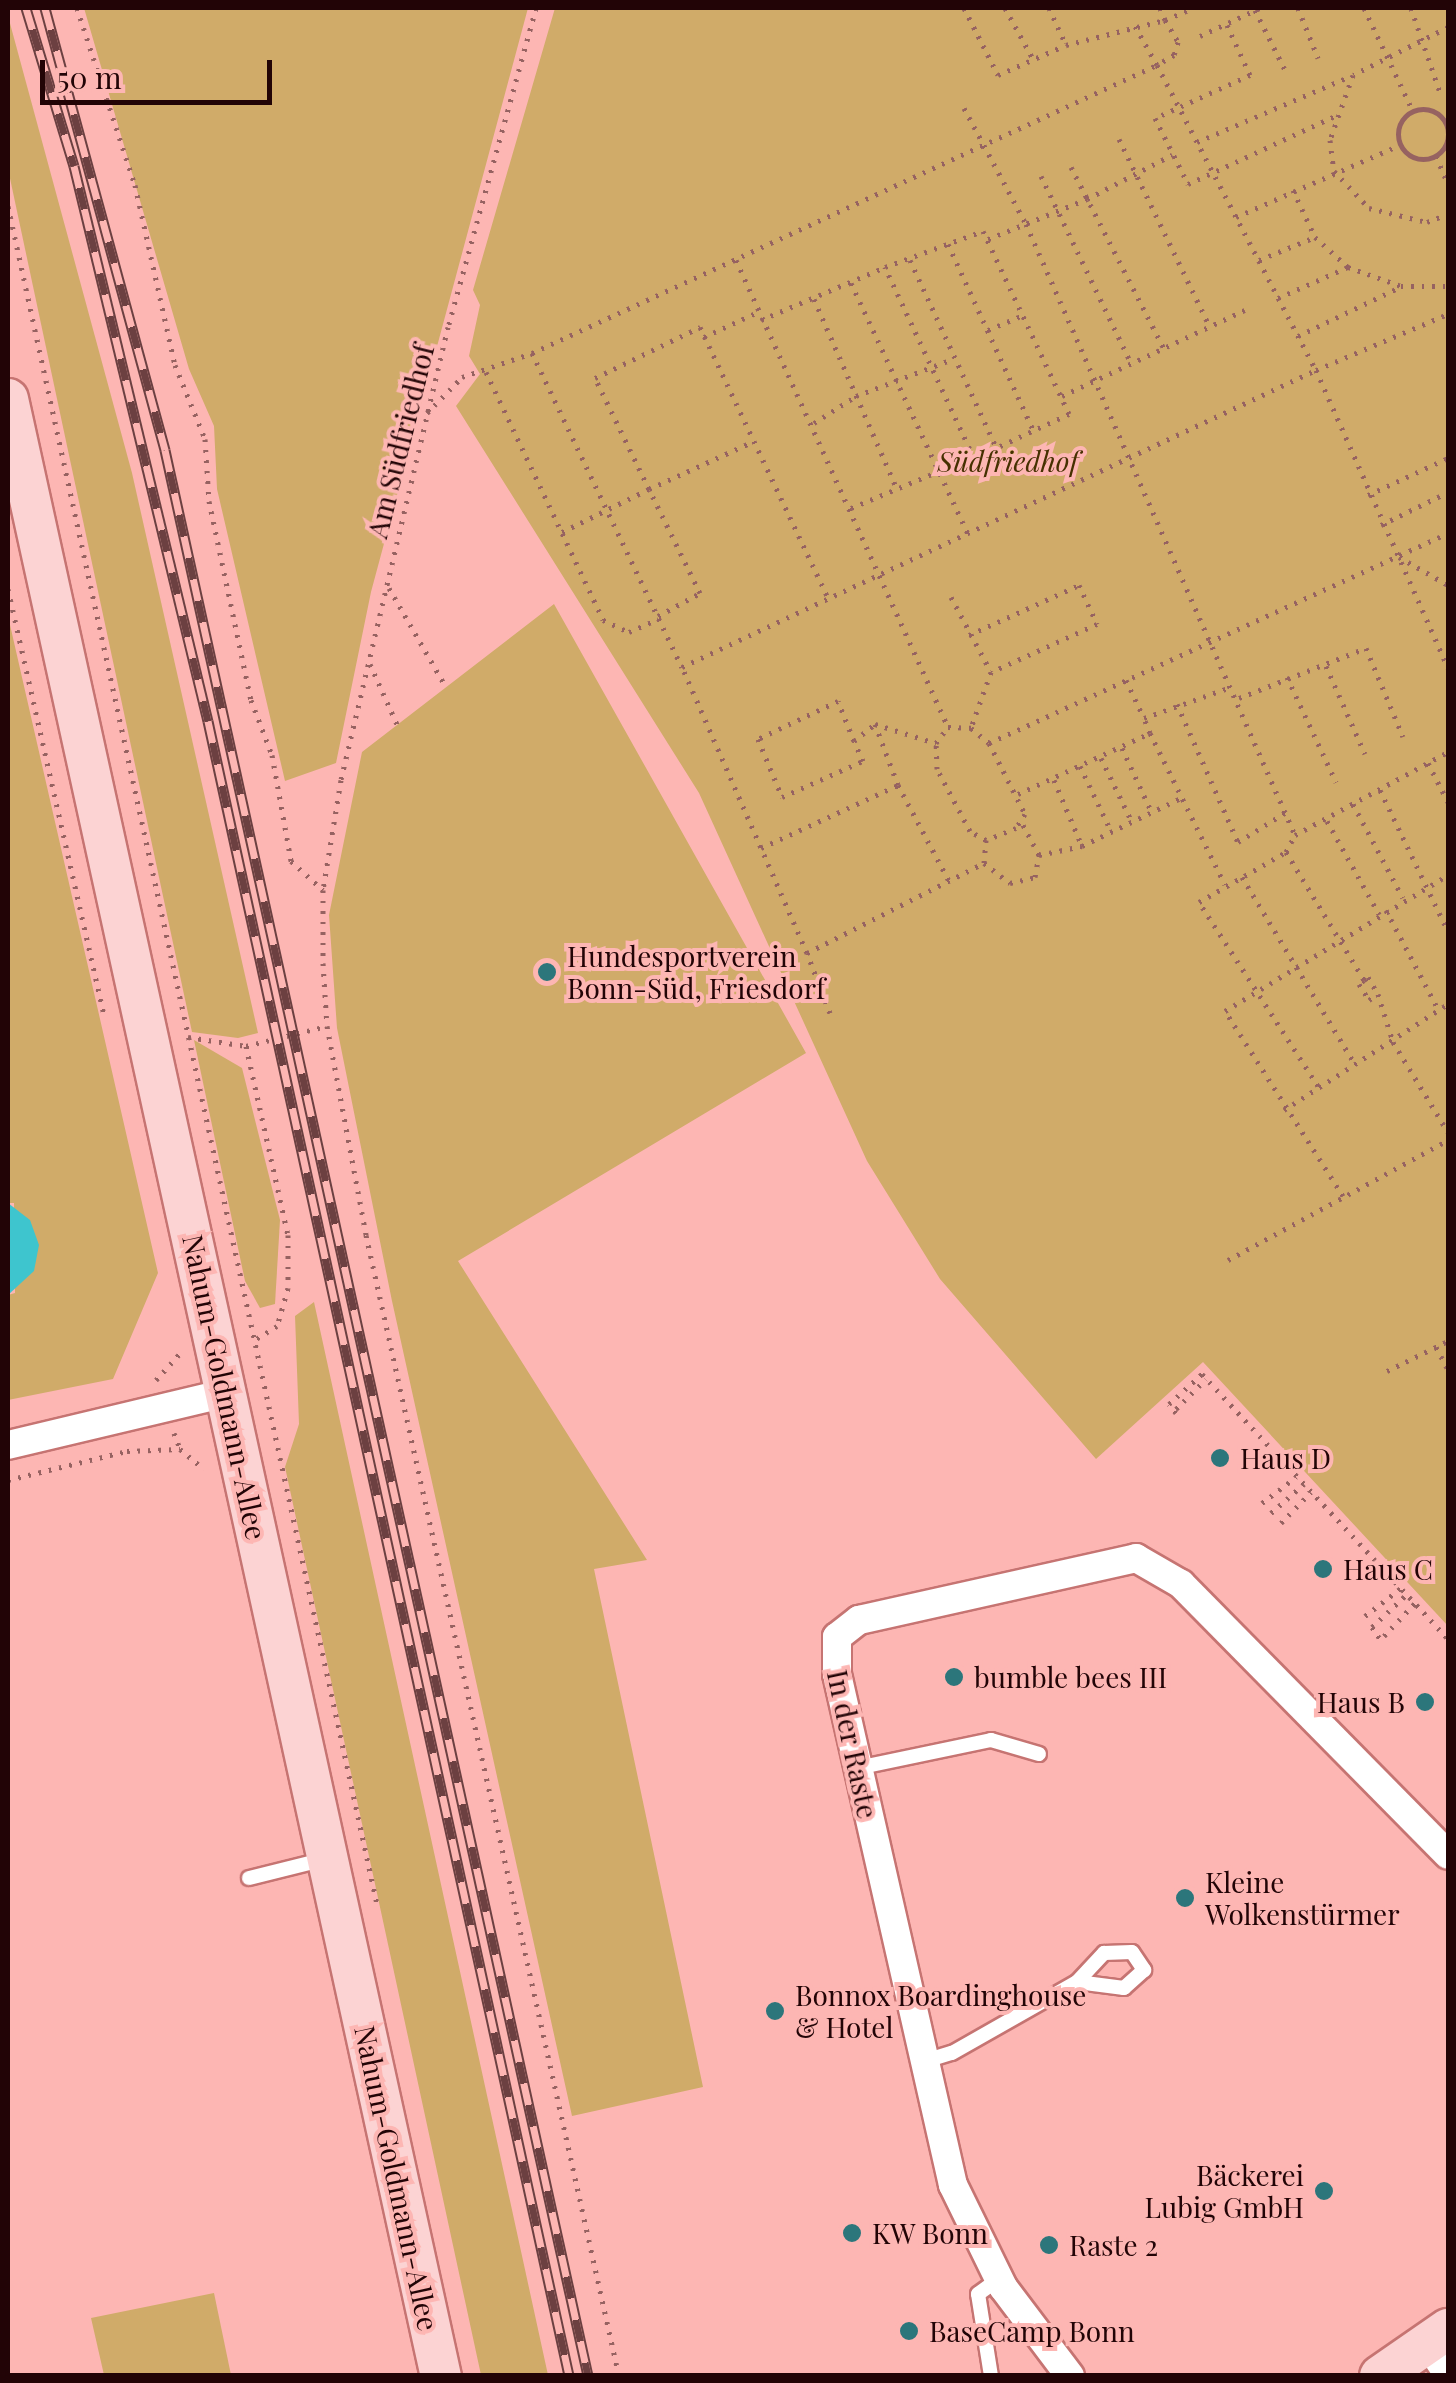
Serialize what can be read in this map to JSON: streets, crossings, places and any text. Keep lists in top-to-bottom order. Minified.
{"streets":{"main road":["Nahum-Goldmann-Allee"],"street":["In der Raste"],"path":["Am Südfriedhof"]},"parks":["Südfriedhof"],"places":["Hundesportverein Bonn-Süd, Friesdorf","Haus D","Haus C","bumble bees III","Haus B","Kleine Wolkenstürmer","Bonnox Boardinghouse & Hotel","Bäckerei Lubig GmbH","KW Bonn","Raste 2","BaseCamp Bonn"],"scale_bar":"50 m"}
